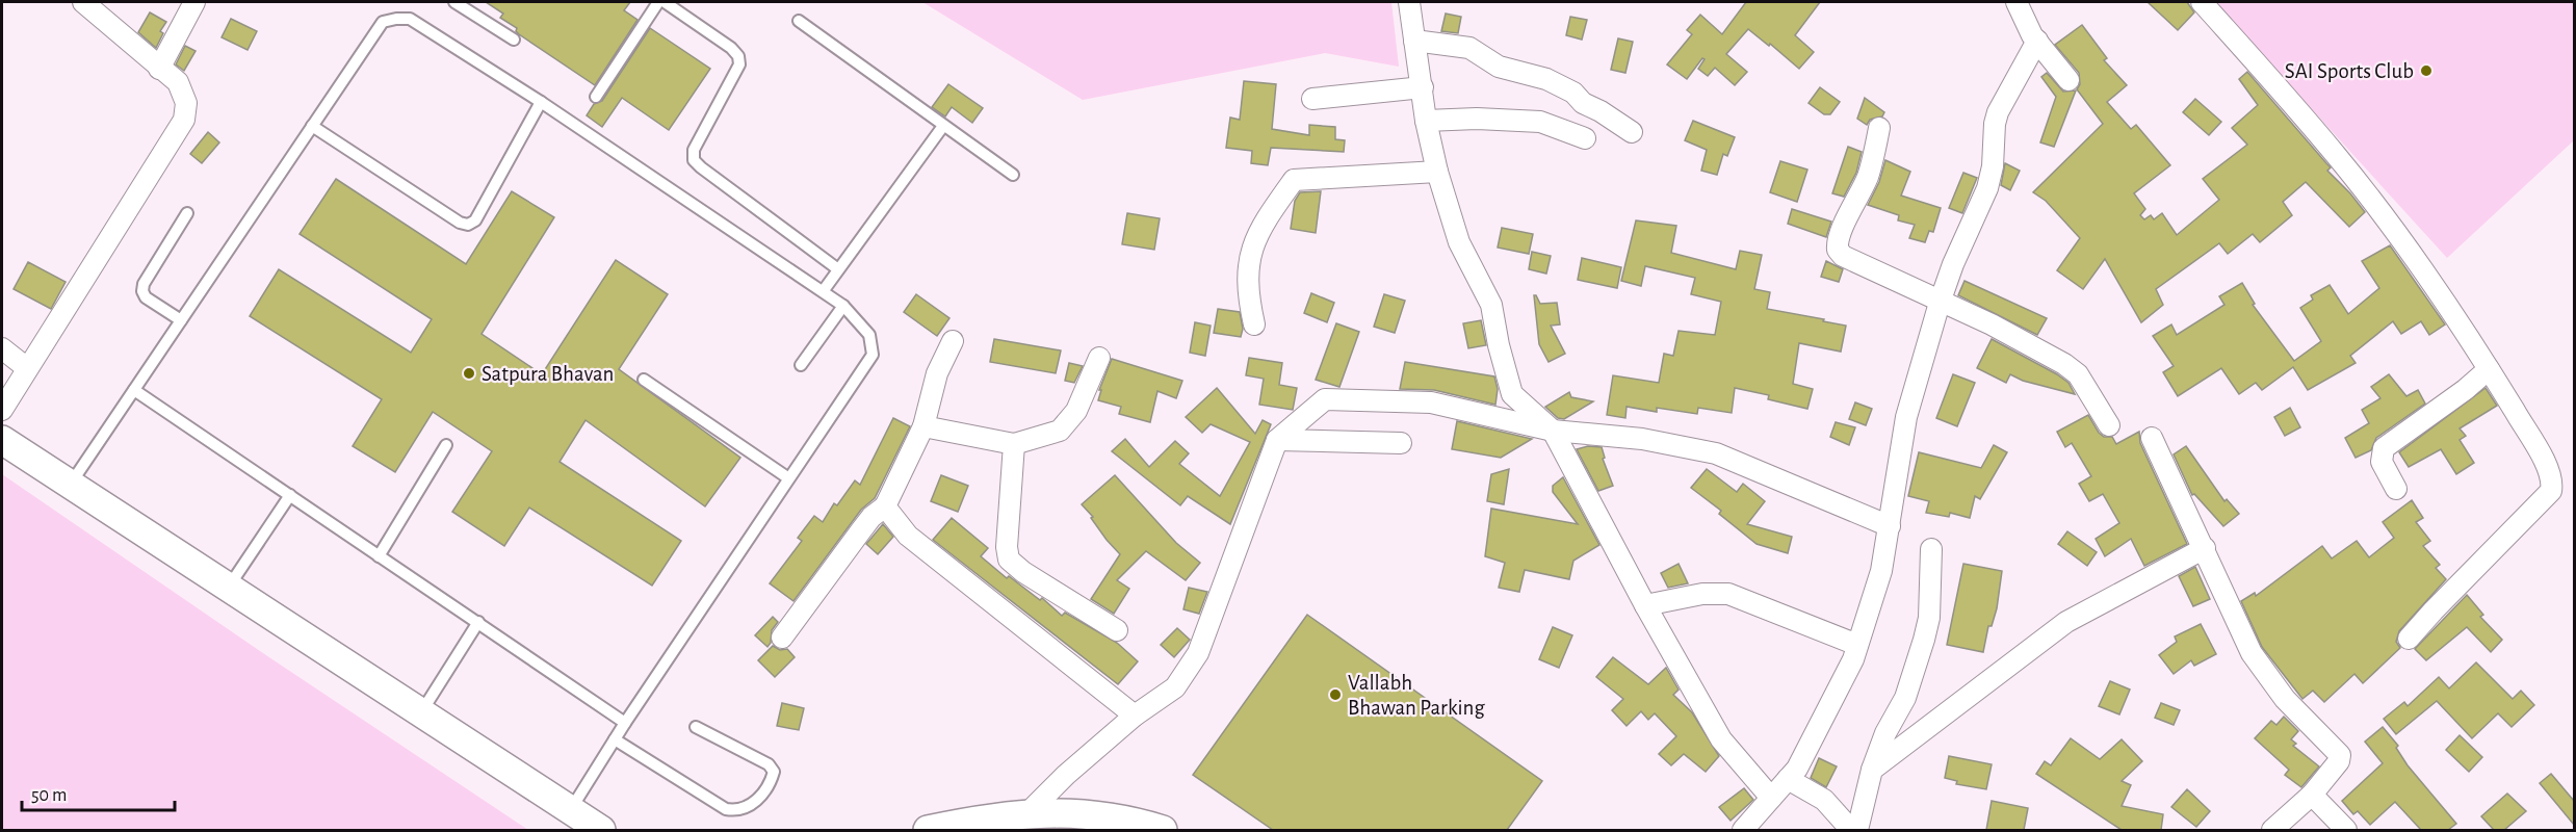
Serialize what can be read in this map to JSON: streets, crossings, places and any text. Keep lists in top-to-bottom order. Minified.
{"places":["SAI Sports Club","Satpura Bhavan","Vallabh Bhawan Parking"],"scale_bar":"50 m"}
